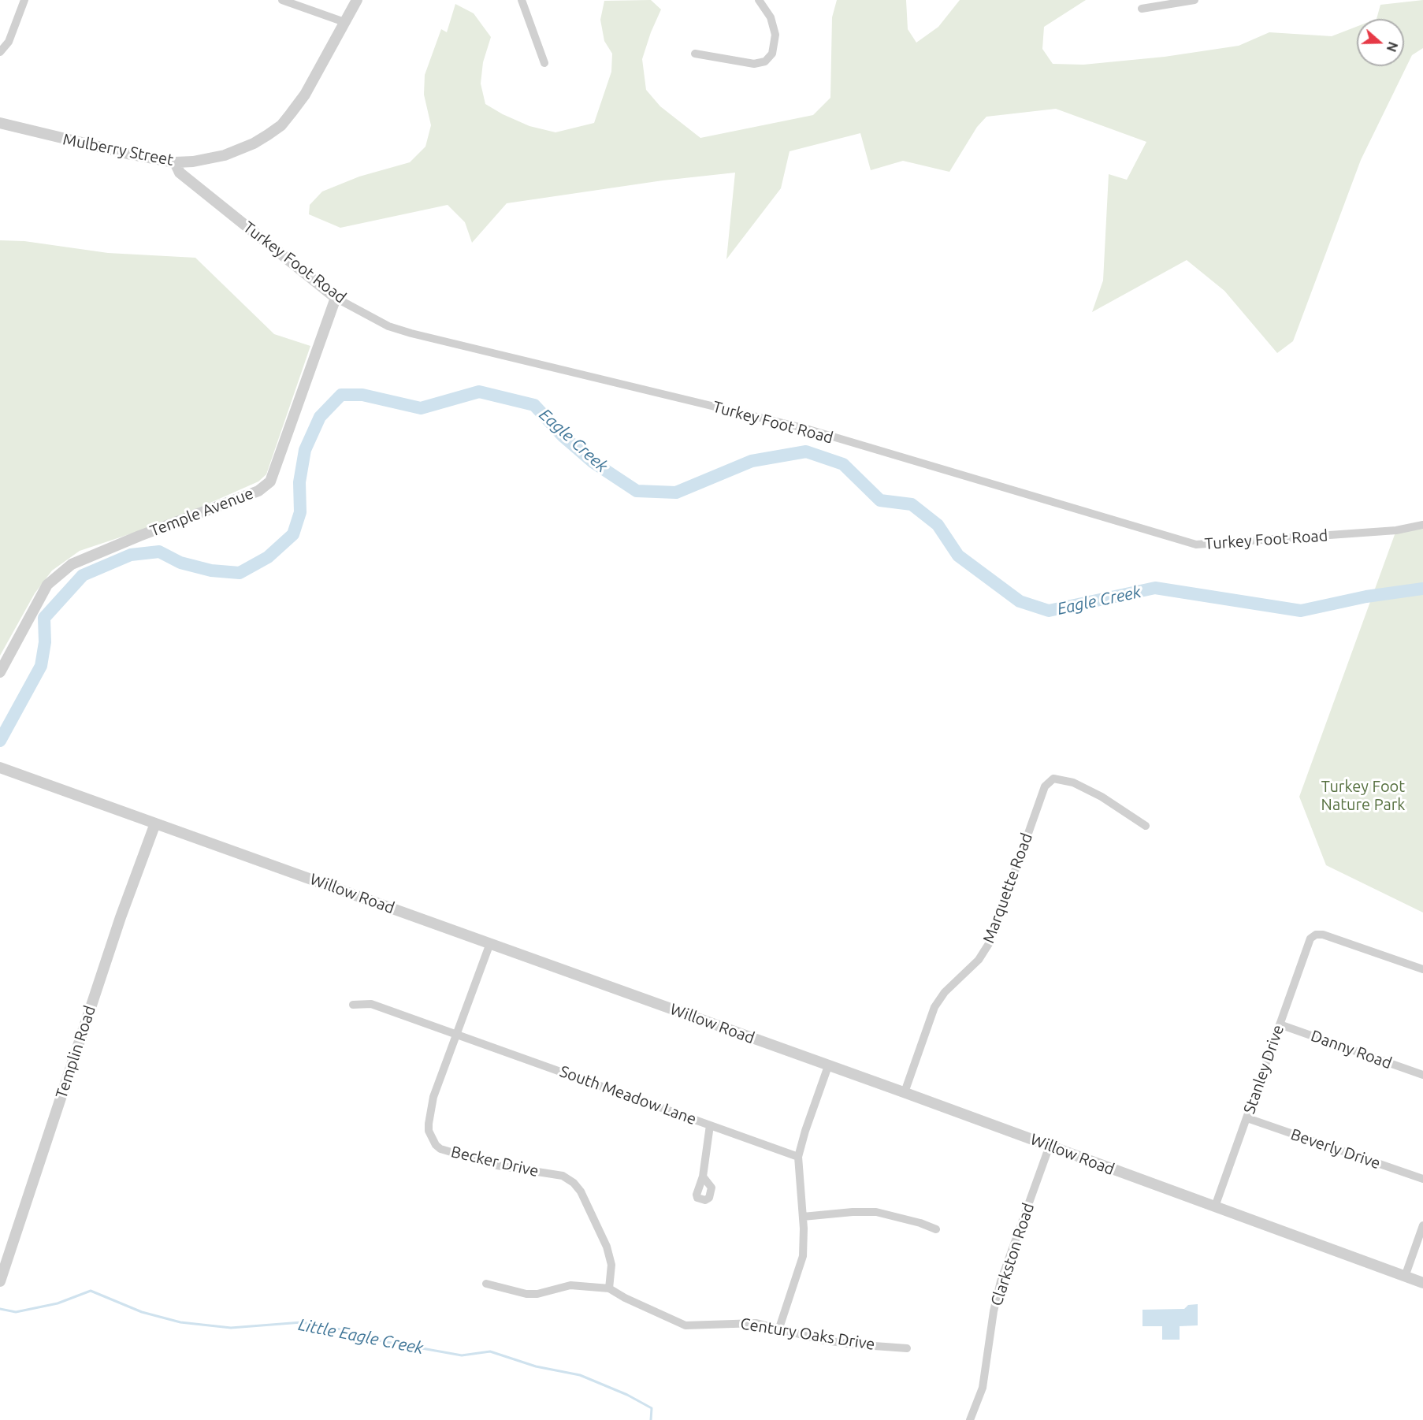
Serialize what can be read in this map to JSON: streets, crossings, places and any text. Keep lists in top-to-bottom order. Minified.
{"streets":{"street":["Mulberry Street","Turkey Foot Road","Temple Avenue","Marquette Road","Willow Road","Danny Road","Templin Road","Stanley Drive","South Meadow Lane","Beverly Drive","Becker Drive","Clarkston Road","Century Oaks Drive"]},"crossings":[["Mulberry Street","Turkey Foot Road"],["Turkey Foot Road","Temple Avenue"],["Marquette Road","Willow Road"],["Willow Road","Templin Road"],["Willow Road","Stanley Drive"],["Willow Road","Becker Drive"],["Willow Road","Clarkston Road"],["Danny Road","Stanley Drive"],["Stanley Drive","Beverly Drive"],["South Meadow Lane","Becker Drive"],["Becker Drive","Century Oaks Drive"]],"water":["Eagle Creek","Little Eagle Creek"],"parks":["Turkey Foot Nature Park"],"north":"right"}
